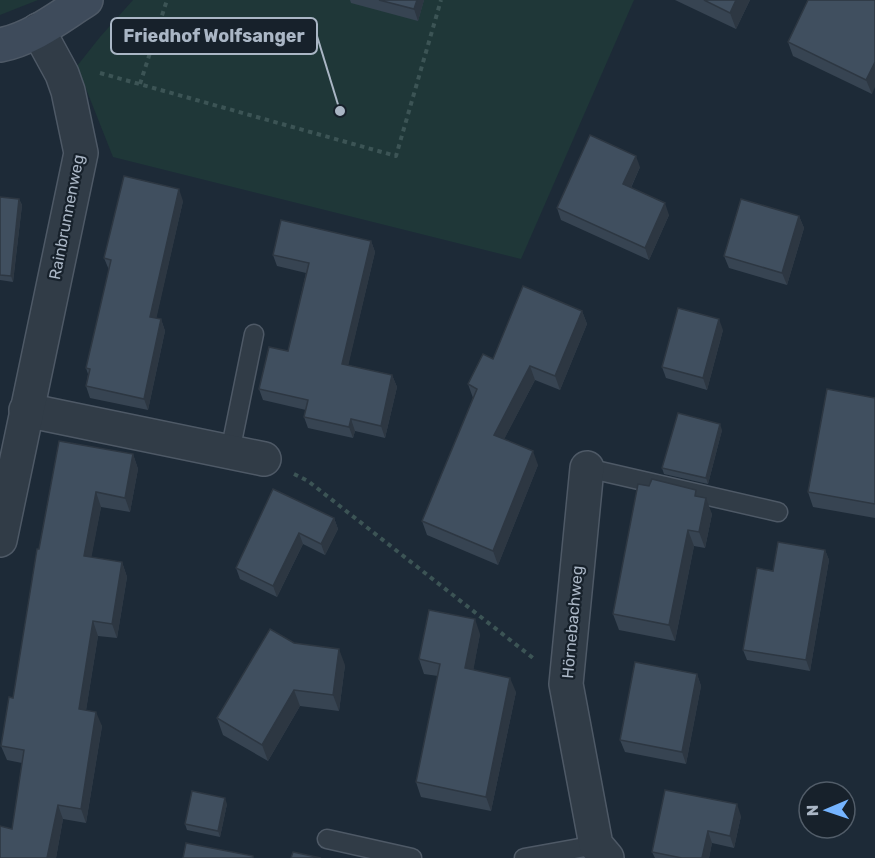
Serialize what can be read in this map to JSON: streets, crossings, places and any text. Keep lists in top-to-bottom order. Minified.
{"streets":{"street":["Rainbrunnenweg","Hörnebachweg"]},"places":["Friedhof Wolfsanger"],"north":"left"}
